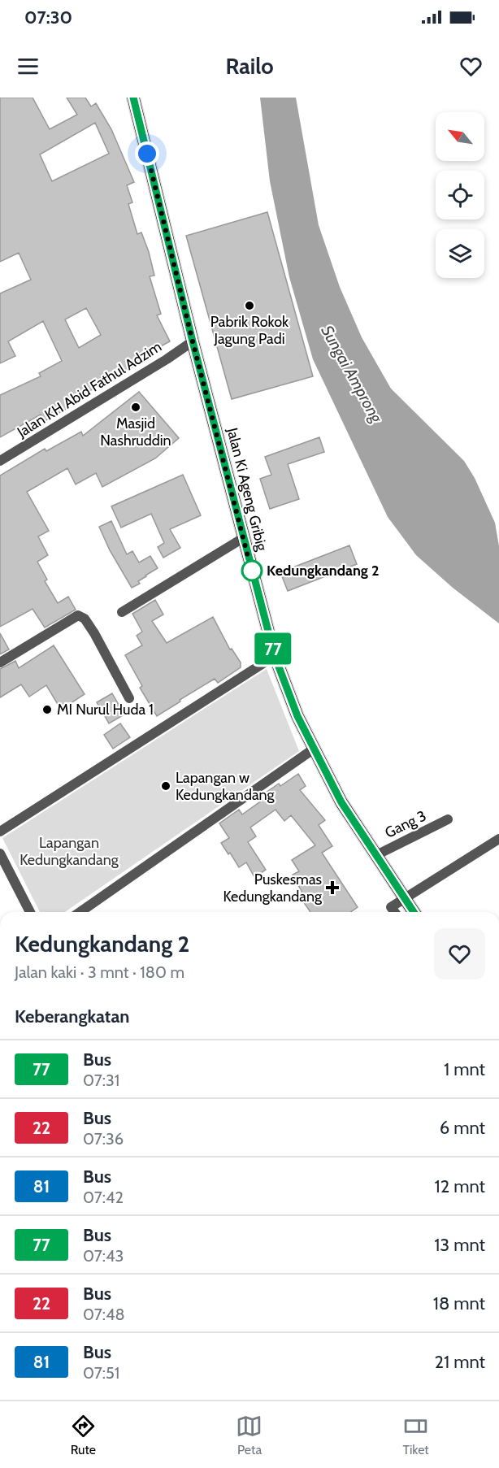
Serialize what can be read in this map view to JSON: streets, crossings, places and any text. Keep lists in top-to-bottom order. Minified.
{"streets":{"main road":["Jalan Ki Ageng Gribig"],"street":["Jalan KH Abid Fathul Adzim","Gang 3"]},"crossings":[["Jalan KH Abid Fathul Adzim","Jalan Ki Ageng Gribig"],["Jalan Ki Ageng Gribig","Gang 3"]],"water":["Sungai Amprong"],"parks":["Lapangan Kedungkandang"],"places":{"other":["Pabrik Rokok Jagung Padi","Masjid Nashruddin","Kedungkandang 2","MI Nurul Huda 1","Lapangan w Kedungkandang"],"health":["Puskesmas Kedungkandang"]},"lines":["bus line 77"],"north":"top left","page":{"status":"07:30","header":"Railo","on_map":"77","heading":[["Kedungkandang 2","Jalan kaki · 3 mnt · 180 m"],"Keberangkatan"],"list":[{"mark":"77","name":"Bus","note":"07:31","value":"1 mnt"},{"mark":"22","name":"Bus","note":"07:36","value":"6 mnt"},{"mark":"81","name":"Bus","note":"07:42","value":"12 mnt"},{"mark":"77","name":"Bus","note":"07:43","value":"13 mnt"},{"mark":"22","name":"Bus","note":"07:48","value":"18 mnt"},{"mark":"81","name":"Bus","note":"07:51","value":"21 mnt"}],"tabs":["Rute","Peta","Tiket"]}}
